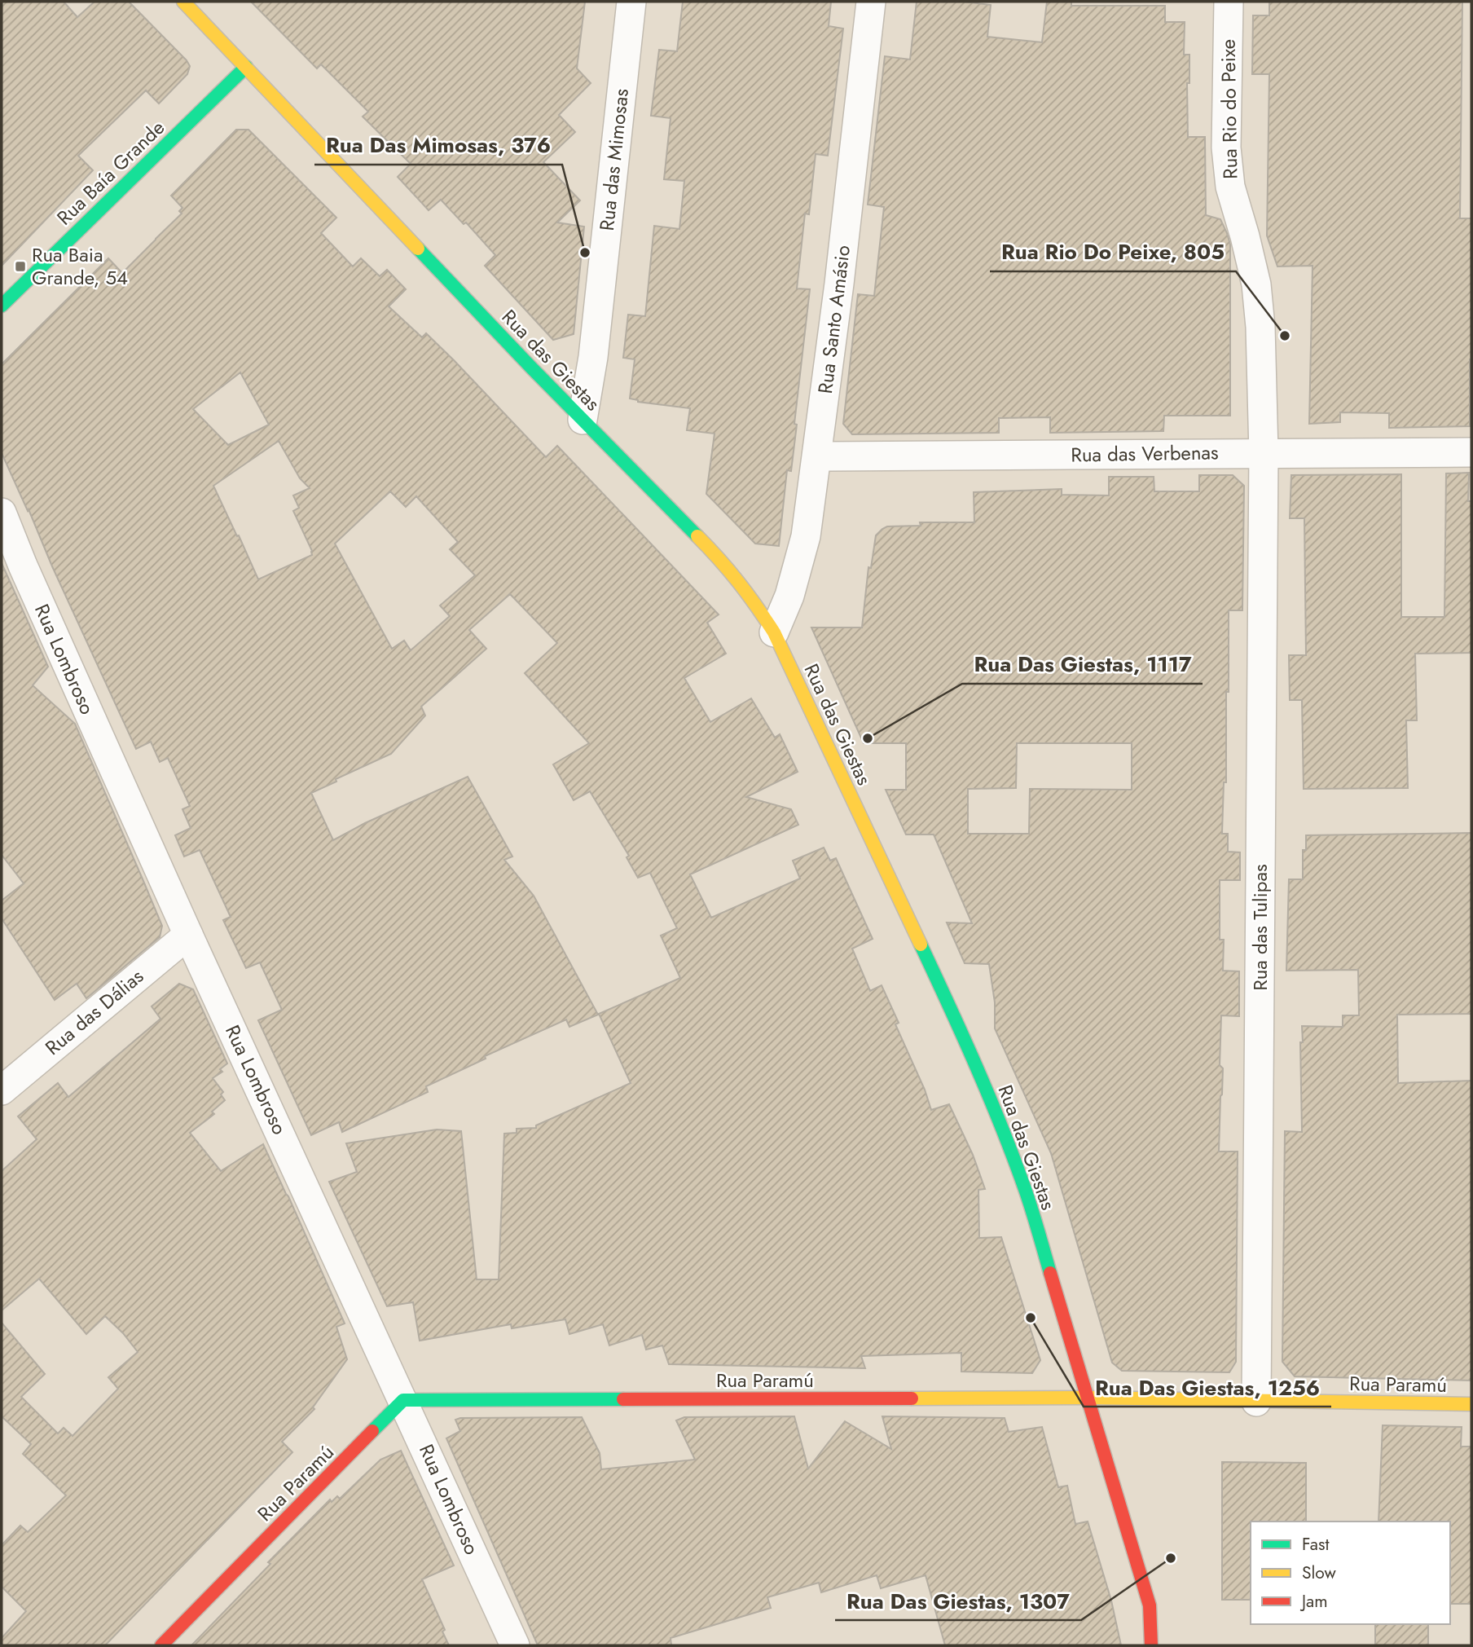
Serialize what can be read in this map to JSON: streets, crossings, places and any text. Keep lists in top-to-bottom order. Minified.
{"streets":{"main road":["Rua Baía Grande","Rua das Giestas","Rua Paramú"],"street":["Rua Rio do Peixe","Rua das Mimosas","Rua Santo Amásio","Rua das Verbenas","Rua Lombroso","Rua das Tulipas","Rua das Dálias"]},"crossings":[["Rua Rio do Peixe","Rua das Verbenas"],["Rua Rio do Peixe","Rua das Tulipas"],["Rua das Mimosas","Rua das Giestas"],["Rua Baía Grande","Rua das Giestas"],["Rua Santo Amásio","Rua das Giestas"],["Rua Santo Amásio","Rua das Verbenas"],["Rua das Giestas","Rua Paramú"],["Rua das Verbenas","Rua das Tulipas"],["Rua Lombroso","Rua das Dálias"],["Rua Lombroso","Rua Paramú"],["Rua das Tulipas","Rua Paramú"]],"places":{"other":["Rua Das Mimosas, 376","Rua Rio Do Peixe, 805","Rua Das Giestas, 1117","Rua Das Giestas, 1256","Rua Das Giestas, 1307"],"transit":["Rua Baia Grande, 54"]},"legend":["Fast","Slow","Jam"]}
